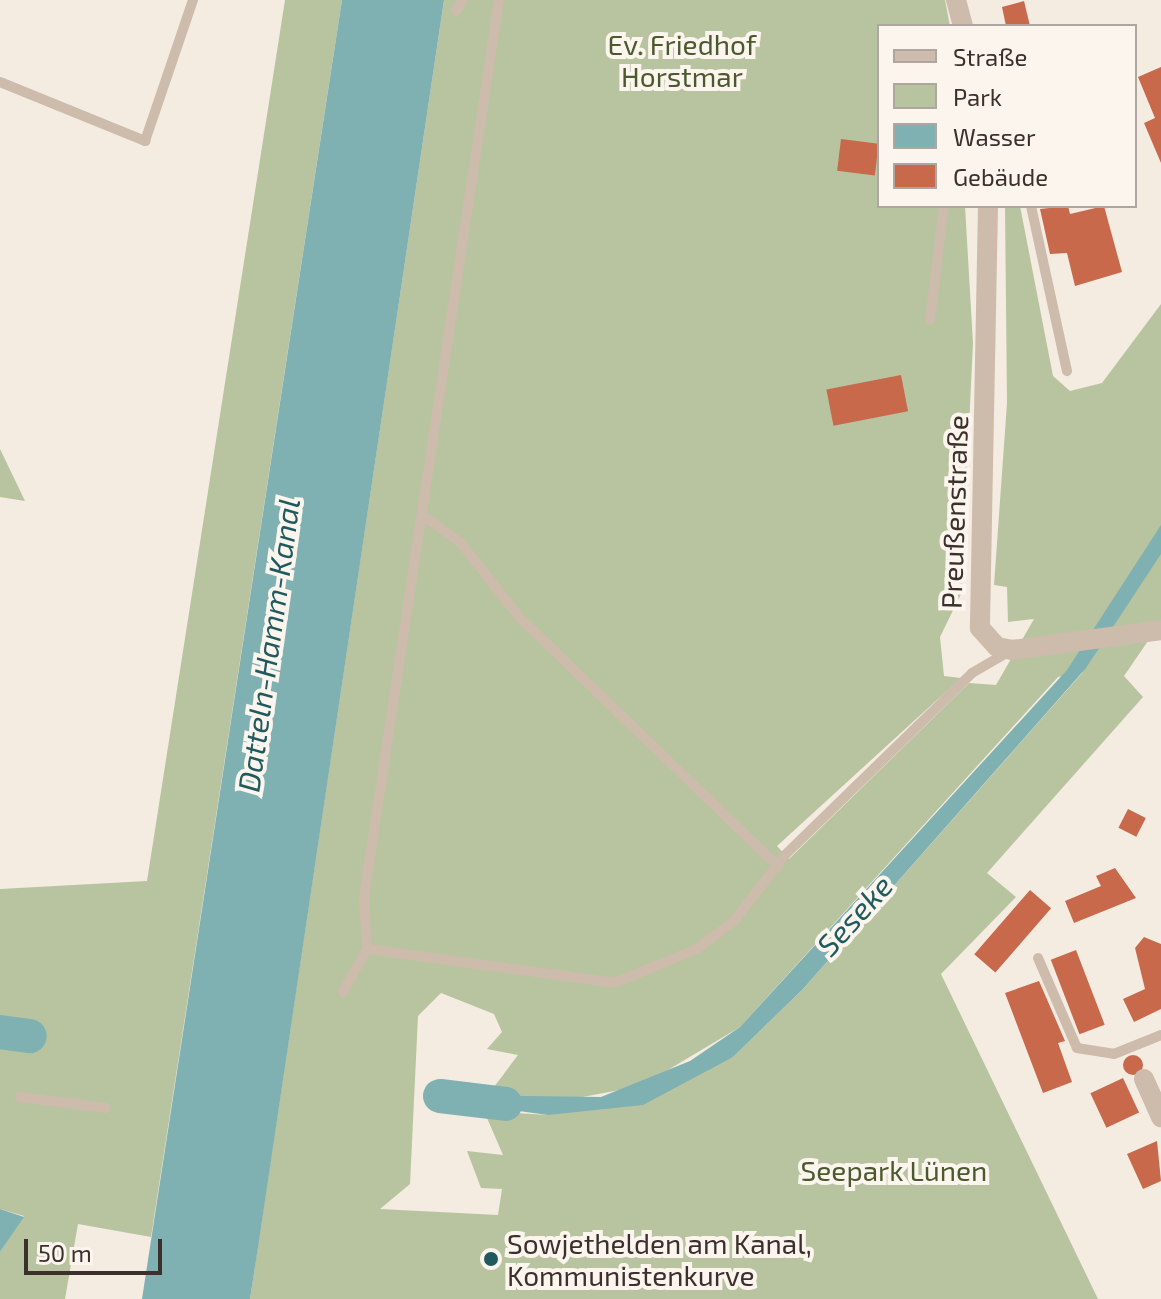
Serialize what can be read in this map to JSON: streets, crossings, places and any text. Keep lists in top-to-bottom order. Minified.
{"streets":{"street":["Preußenstraße"]},"water":["Datteln-Hamm-Kanal","Seseke"],"parks":["Ev. Friedhof Horstmar","Seepark Lünen"],"places":["Sowjethelden am Kanal, Kommunistenkurve"],"legend":["Straße","Park","Wasser","Gebäude"],"scale_bar":"50 m"}
